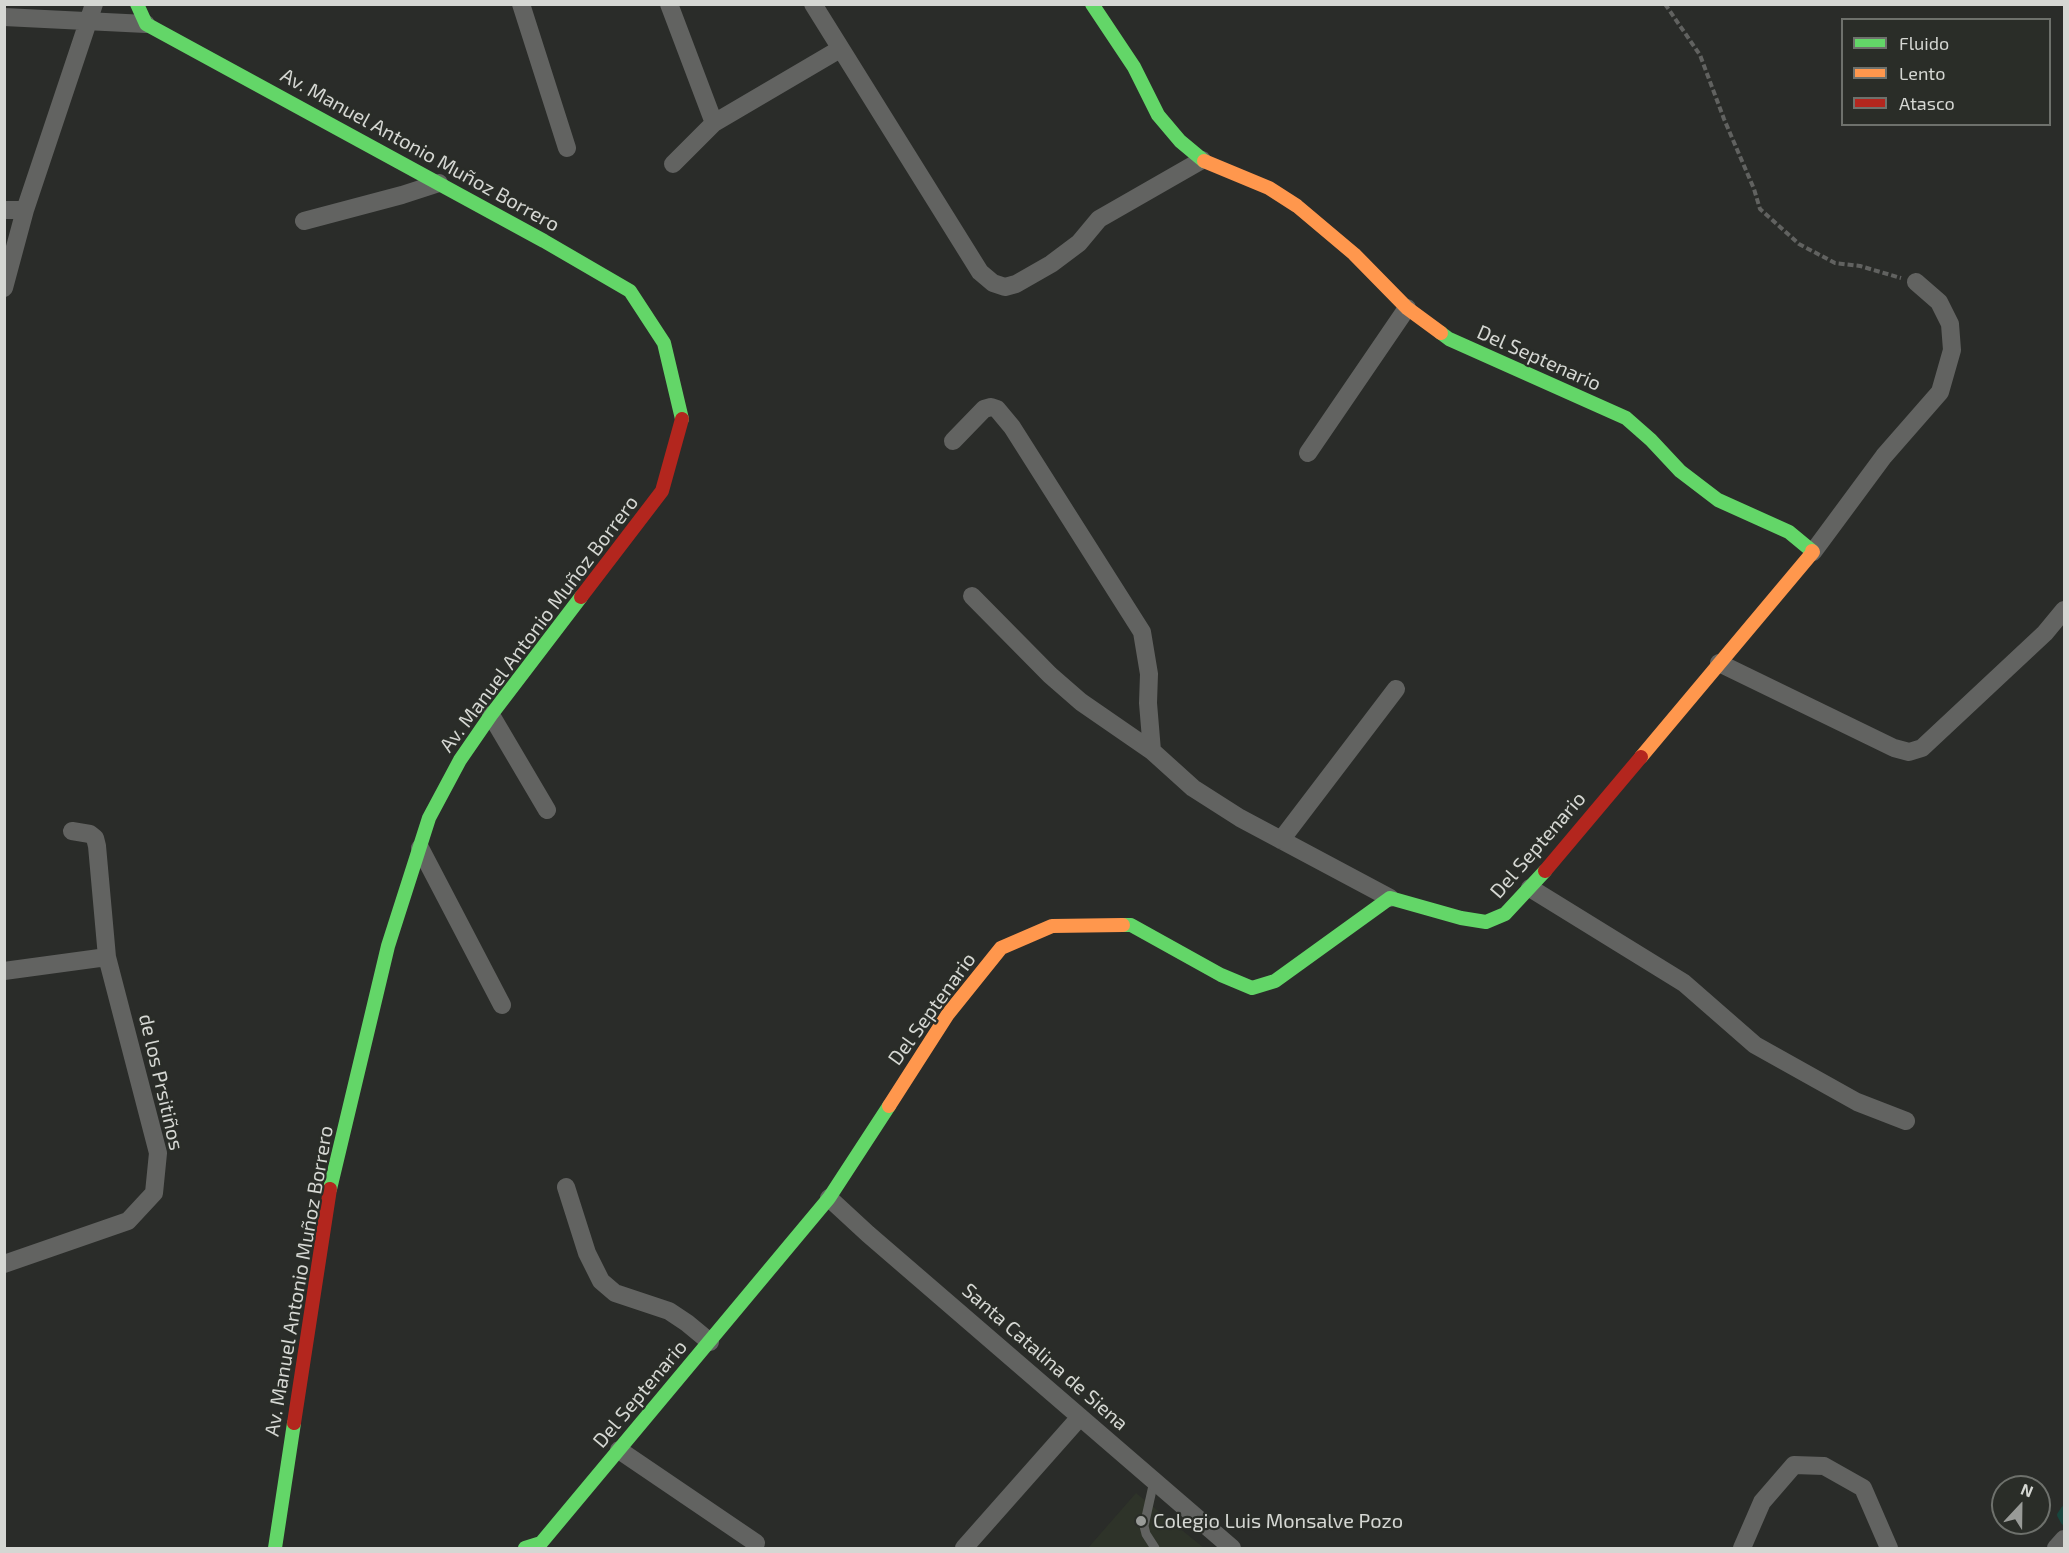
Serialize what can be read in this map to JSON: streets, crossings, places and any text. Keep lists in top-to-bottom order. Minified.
{"streets":{"street":["Av. Manuel Antonio Muñoz Borrero","Del Septenario","de los Prsitiños","Santa Catalina de Siena"]},"crossings":[["Del Septenario","Santa Catalina de Siena"]],"places":["Colegio Luis Monsalve Pozo"],"legend":["Fluido","Lento","Atasco"],"north":"top"}
